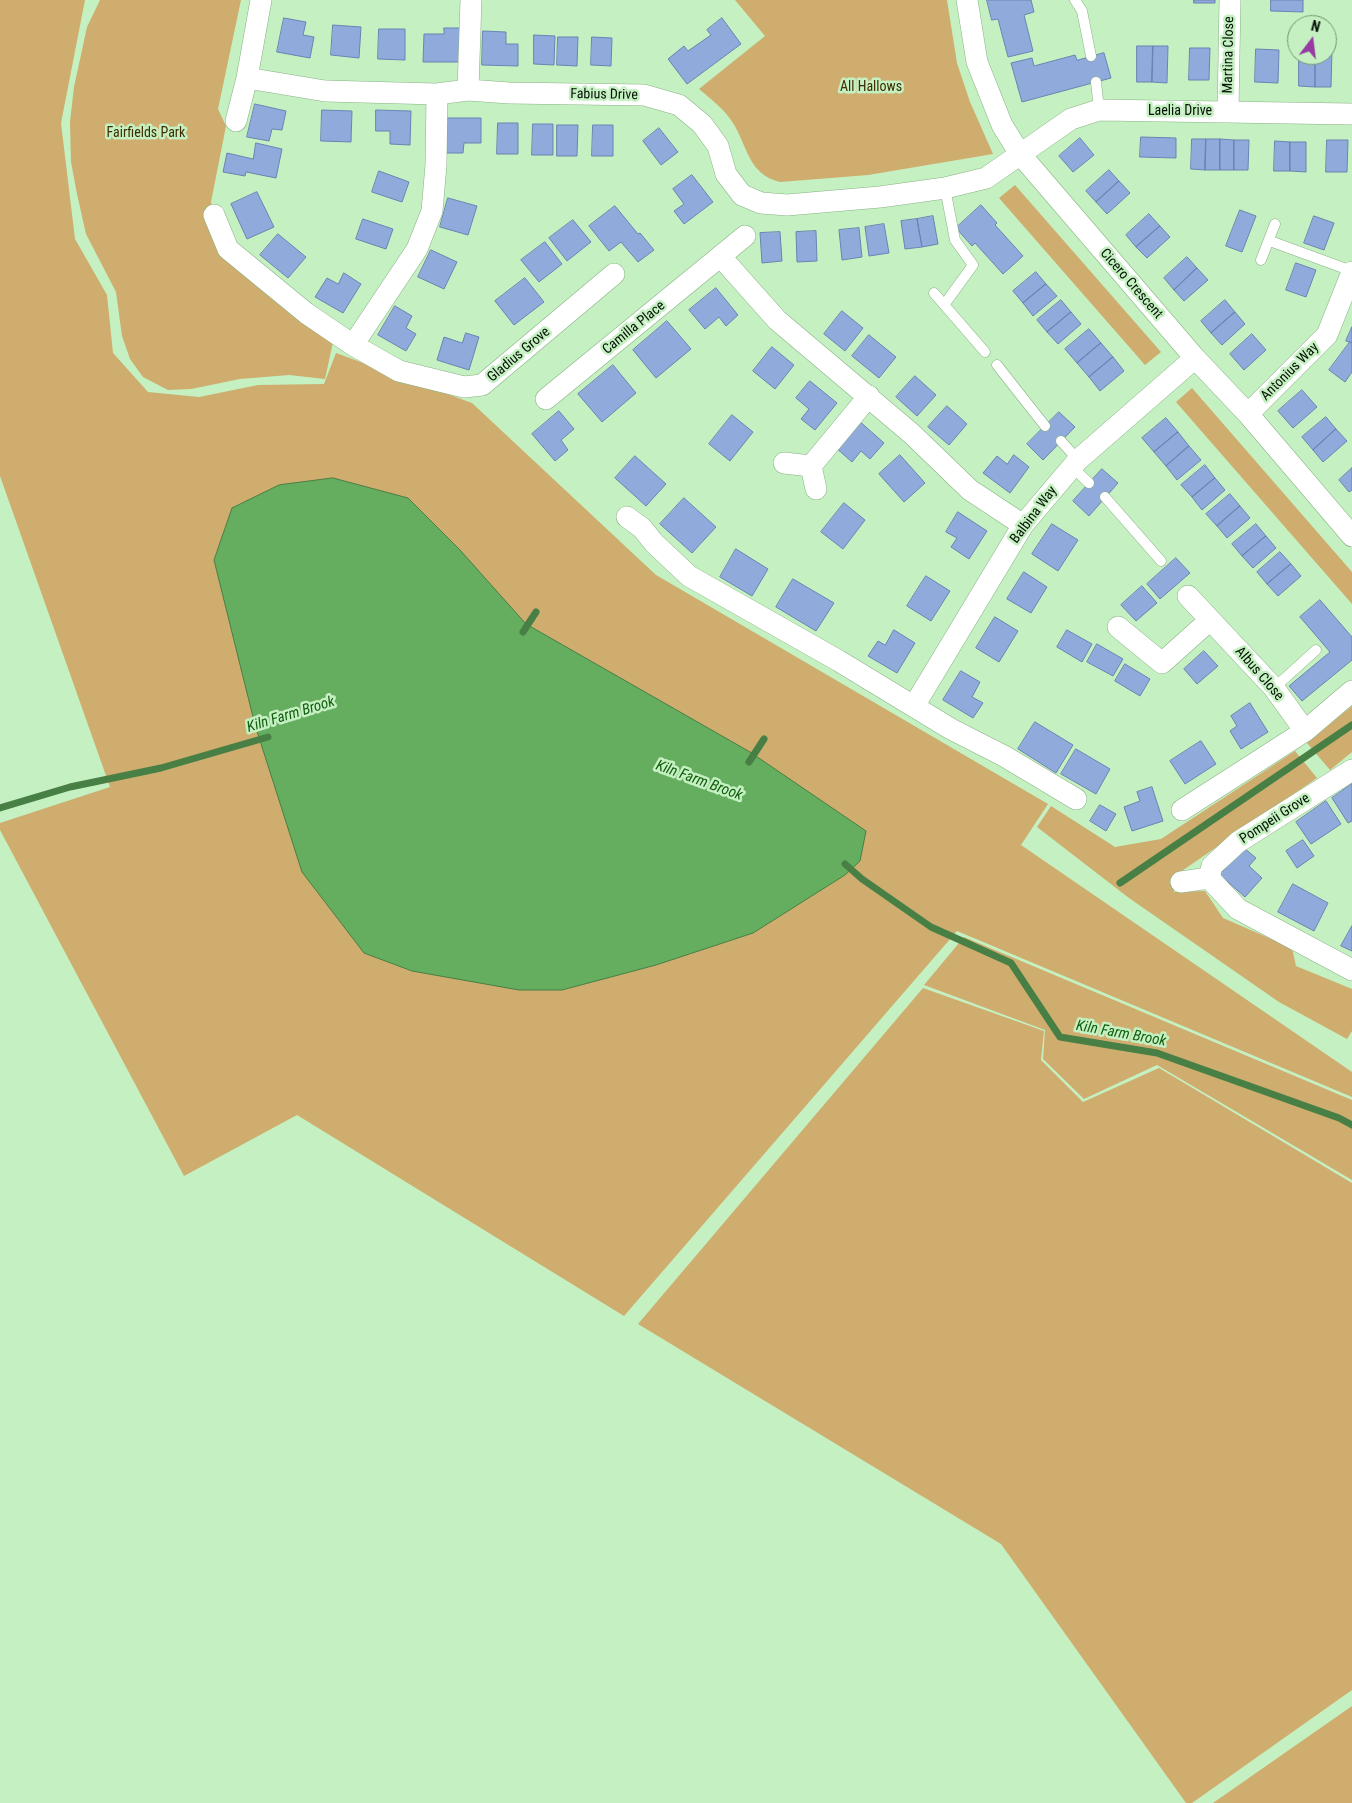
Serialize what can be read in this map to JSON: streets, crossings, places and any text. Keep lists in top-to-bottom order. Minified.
{"streets":{"street":["Martina Close","Fabius Drive","Laelia Drive","Cicero Crescent","Camilla Place","Gladius Grove","Antonius Way","Balbina Way","Albus Close","Pompeii Grove"]},"crossings":[["Martina Close","Laelia Drive"],["Fabius Drive","Laelia Drive"],["Fabius Drive","Cicero Crescent"],["Laelia Drive","Cicero Crescent"],["Cicero Crescent","Antonius Way"],["Cicero Crescent","Balbina Way"]],"water":["Kiln Farm Brook"],"parks":["All Hallows","Fairfields Park"],"north":"top"}
